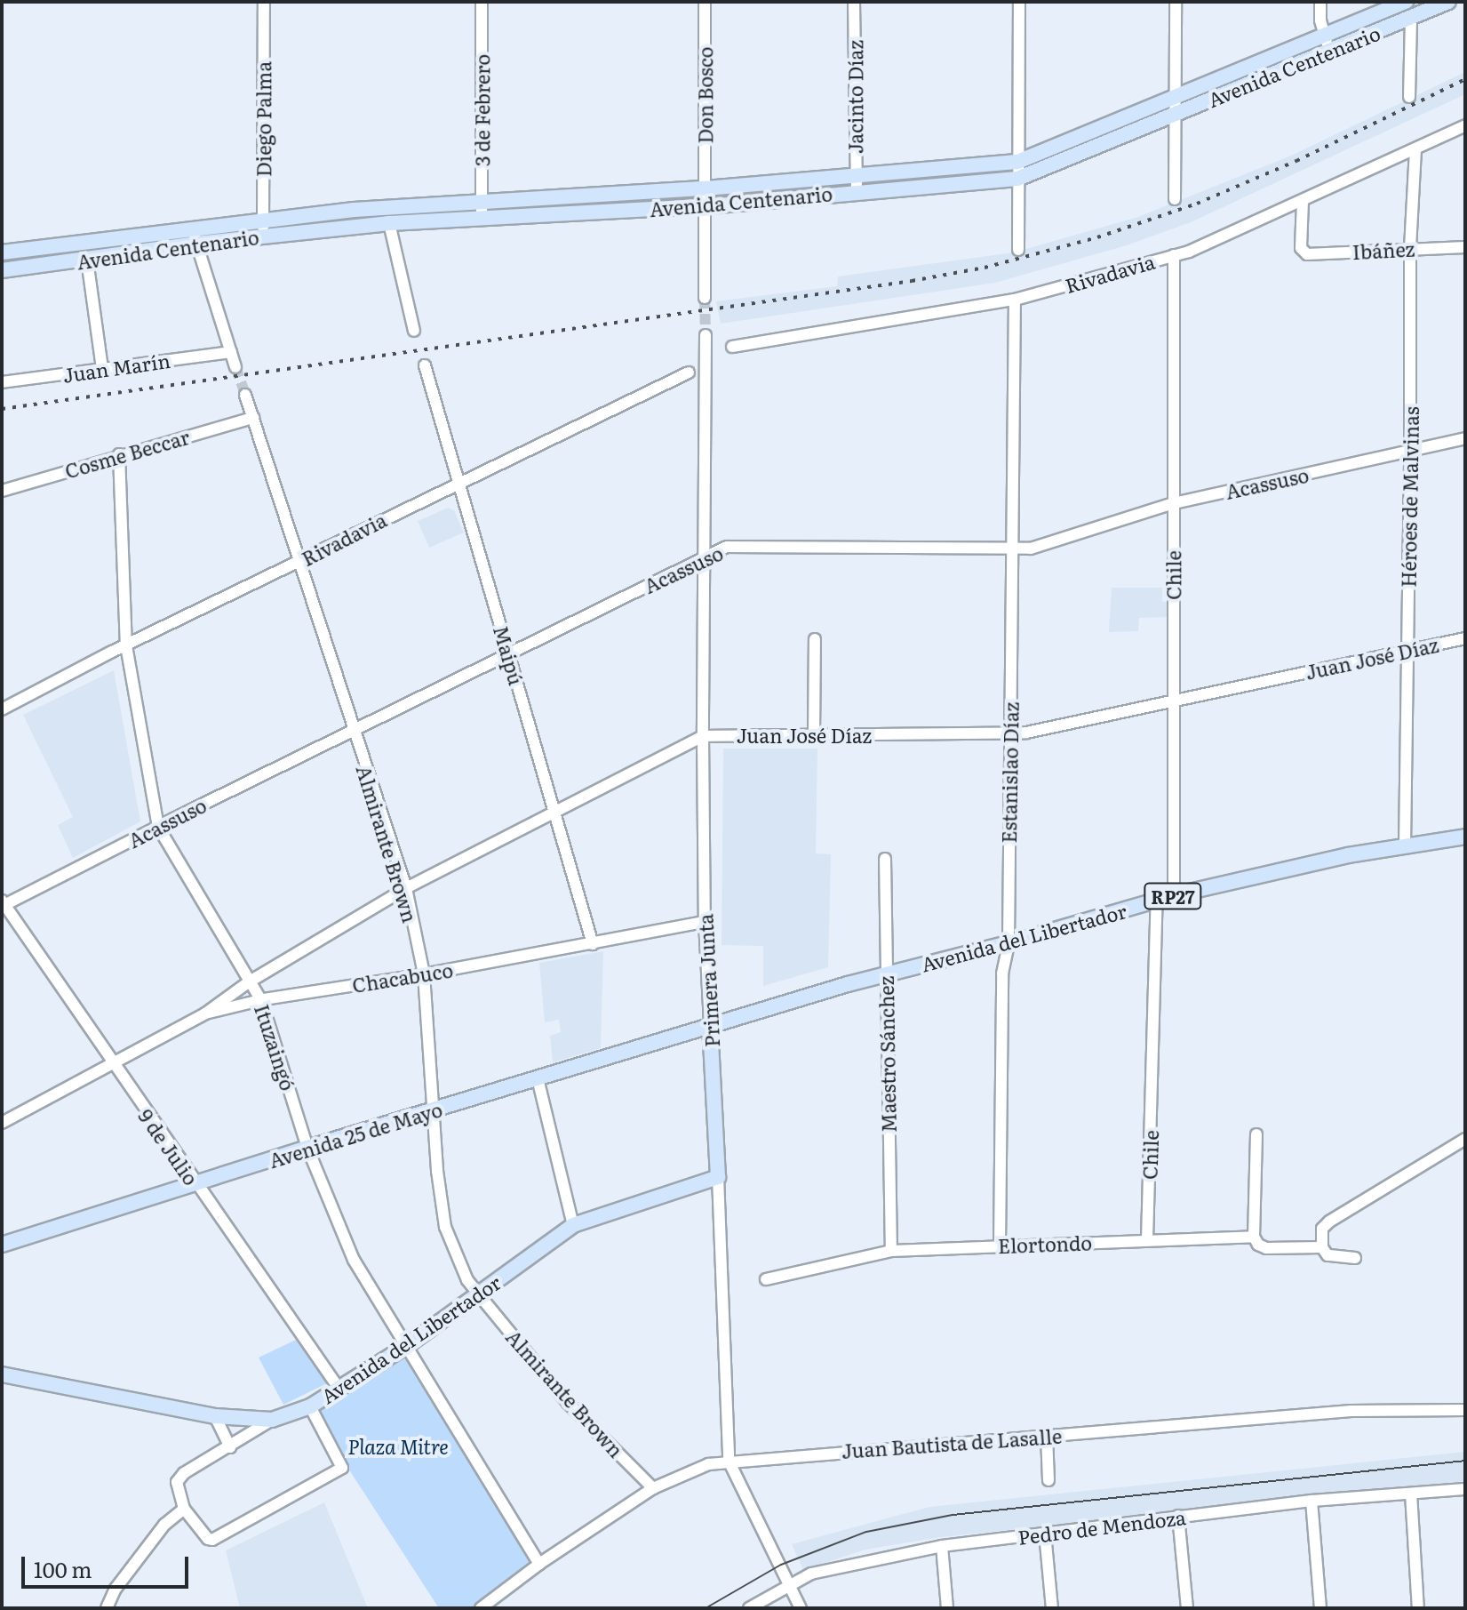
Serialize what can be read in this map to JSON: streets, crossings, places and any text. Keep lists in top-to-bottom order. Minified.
{"streets":{"main road":["Avenida Centenario","RP27","Avenida del Libertador","Primera Junta","Avenida 25 de Mayo"],"street":["Don Bosco","Jacinto Díaz","3 de Febrero","Diego Palma","Ibáñez","Rivadavia","Juan Marín","Cosme Beccar","Acassuso","Héroes de Malvinas","Chile","Maipú","Juan José Díaz","Estanislao Díaz","Almirante Brown","Chacabuco","Ituzaingó","Maestro Sánchez","9 de Julio","Elortondo","Juan Bautista de Lasalle","Pedro de Mendoza"]},"crossings":[["Avenida Centenario","Don Bosco"],["Avenida Centenario","Jacinto Díaz"],["Avenida Centenario","3 de Febrero"],["Avenida Centenario","Diego Palma"],["Ibáñez","Rivadavia"],["Ibáñez","Héroes de Malvinas"],["Rivadavia","Héroes de Malvinas"],["Rivadavia","Chile"],["Rivadavia","Maipú"],["Rivadavia","Estanislao Díaz"],["Rivadavia","Almirante Brown"],["Rivadavia","Ituzaingó"],["Cosme Beccar","Almirante Brown"],["Cosme Beccar","Ituzaingó"],["Acassuso","Héroes de Malvinas"],["Acassuso","Chile"],["Acassuso","Maipú"],["Acassuso","Estanislao Díaz"],["Acassuso","Almirante Brown"],["Acassuso","Primera Junta"],["Acassuso","Ituzaingó"],["Acassuso","9 de Julio"],["Héroes de Malvinas","Juan José Díaz"],["Héroes de Malvinas","Avenida del Libertador"],["Chile","Juan José Díaz"],["Chile","Avenida del Libertador"],["Chile","Elortondo"],["Maipú","Juan José Díaz"],["Maipú","Chacabuco"],["Juan José Díaz","Estanislao Díaz"],["Juan José Díaz","Almirante Brown"],["Juan José Díaz","Chacabuco"],["Juan José Díaz","Primera Junta"],["Juan José Díaz","Ituzaingó"],["Estanislao Díaz","Avenida del Libertador"],["Estanislao Díaz","Elortondo"],["Almirante Brown","Avenida del Libertador"],["Almirante Brown","Chacabuco"],["Almirante Brown","Avenida 25 de Mayo"],["Almirante Brown","Juan Bautista de Lasalle"],["Avenida del Libertador","Primera Junta"],["Avenida del Libertador","Ituzaingó"],["Avenida del Libertador","Maestro Sánchez"],["Avenida del Libertador","Avenida 25 de Mayo"],["Avenida del Libertador","9 de Julio"],["Chacabuco","Primera Junta"],["Chacabuco","Ituzaingó"],["Chacabuco","9 de Julio"],["Primera Junta","Avenida 25 de Mayo"],["Primera Junta","Juan Bautista de Lasalle"],["Primera Junta","Pedro de Mendoza"],["Ituzaingó","Avenida 25 de Mayo"],["Ituzaingó","Juan Bautista de Lasalle"],["Maestro Sánchez","Elortondo"],["Avenida 25 de Mayo","9 de Julio"]],"parks":["Plaza Mitre"],"scale_bar":"100 m"}
